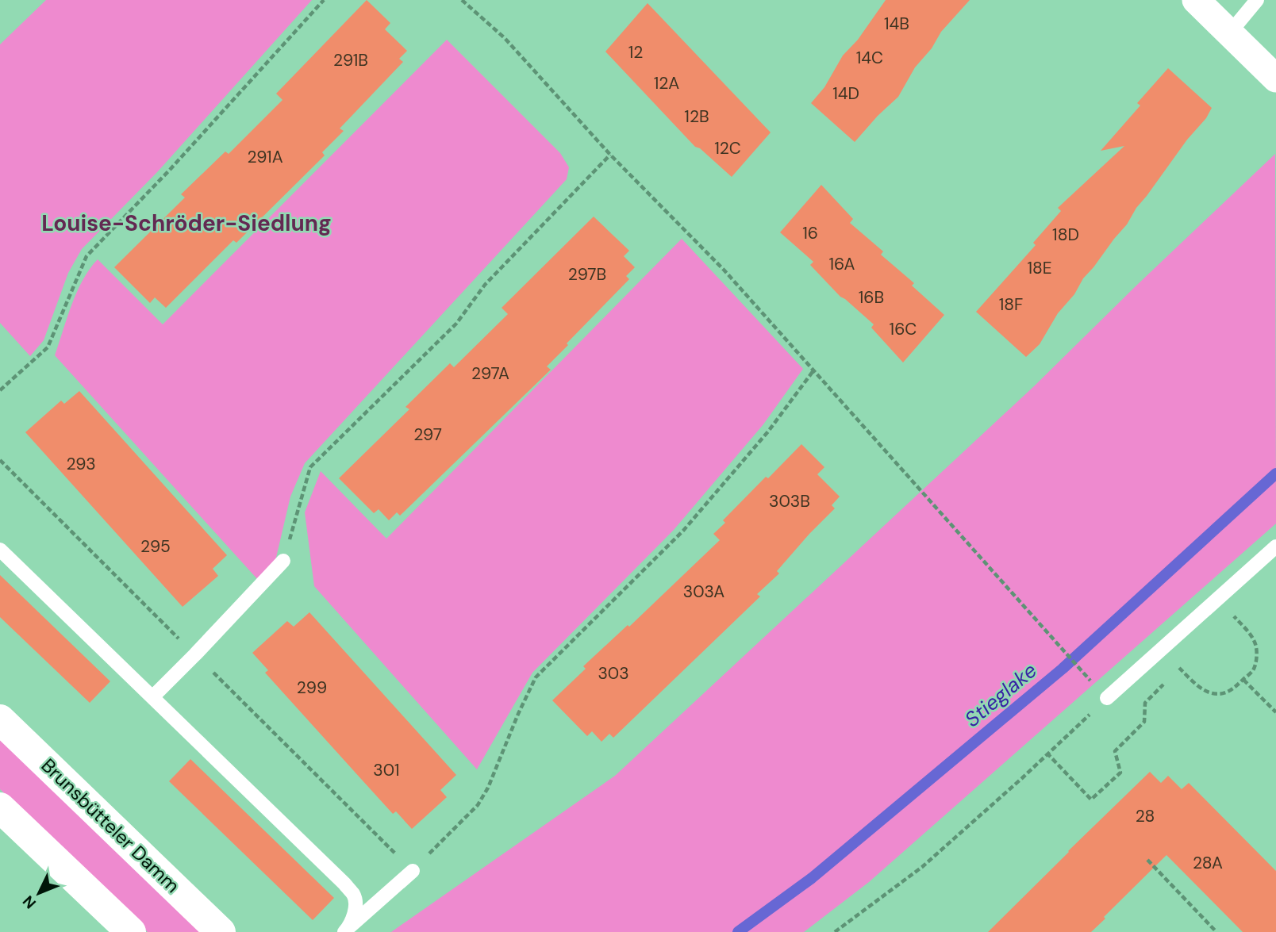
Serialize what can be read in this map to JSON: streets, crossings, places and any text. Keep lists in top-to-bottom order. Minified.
{"streets":{"main road":["Brunsbütteler Damm"]},"districts":["Louise-Schröder-Siedlung"],"water":["Stieglake"],"house_numbers":["14B","12","14C","291B","12A","14D","12B","12C","291A","16","18D","16A","18E","297B","16B","18F","16C","297A","297","293","303B","295","303A","303","299","301","28","28A"],"north":"bottom left"}
